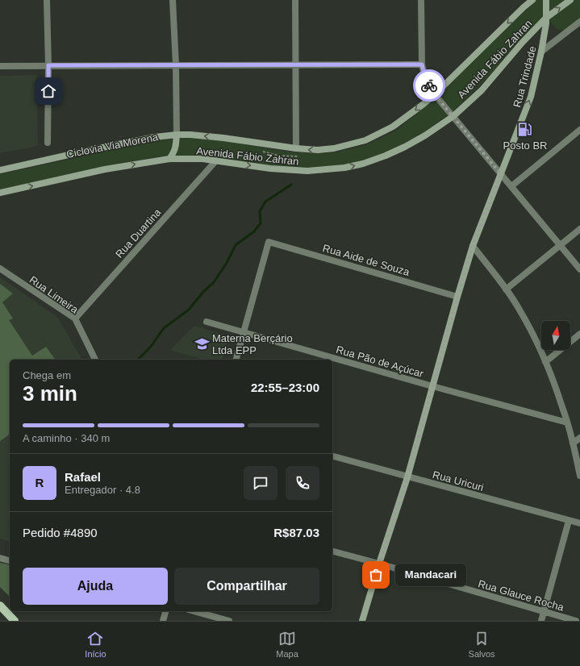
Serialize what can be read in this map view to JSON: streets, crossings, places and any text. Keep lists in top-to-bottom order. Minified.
{"streets":{"main road":["Avenida Fábio Zahran","Rua Trindade"],"street":["Rua Duartina","Rua Aide de Souza","Rua Limeira","Rua Pão de Açúcar","Rua Uricuri","Rua Glauce Rocha"]},"crossings":[["Avenida Fábio Zahran","Rua Trindade"],["Avenida Fábio Zahran","Rua Duartina"],["Rua Trindade","Rua Aide de Souza"],["Rua Trindade","Rua Pão de Açúcar"],["Rua Trindade","Rua Uricuri"],["Rua Trindade","Rua Glauce Rocha"],["Rua Duartina","Rua Limeira"],["Rua Aide de Souza","Rua Pão de Açúcar"]],"places":{"fuel station":["Posto BR"],"school or university":["Materna Berçário Ltda EPP"],"other":["Mandacari"]},"north":"top","page":{"heading":["3 min","Chega em","22:55–23:00"],"panel":["Rafael","Entregador · 4.8","Pedido #4890","R$87.03"],"bar":"A caminho · 340 m","round":"R","buttons":["Ajuda","Compartilhar"],"bubble":"Mandacari","tabs":["Início","Mapa","Salvos"]}}
